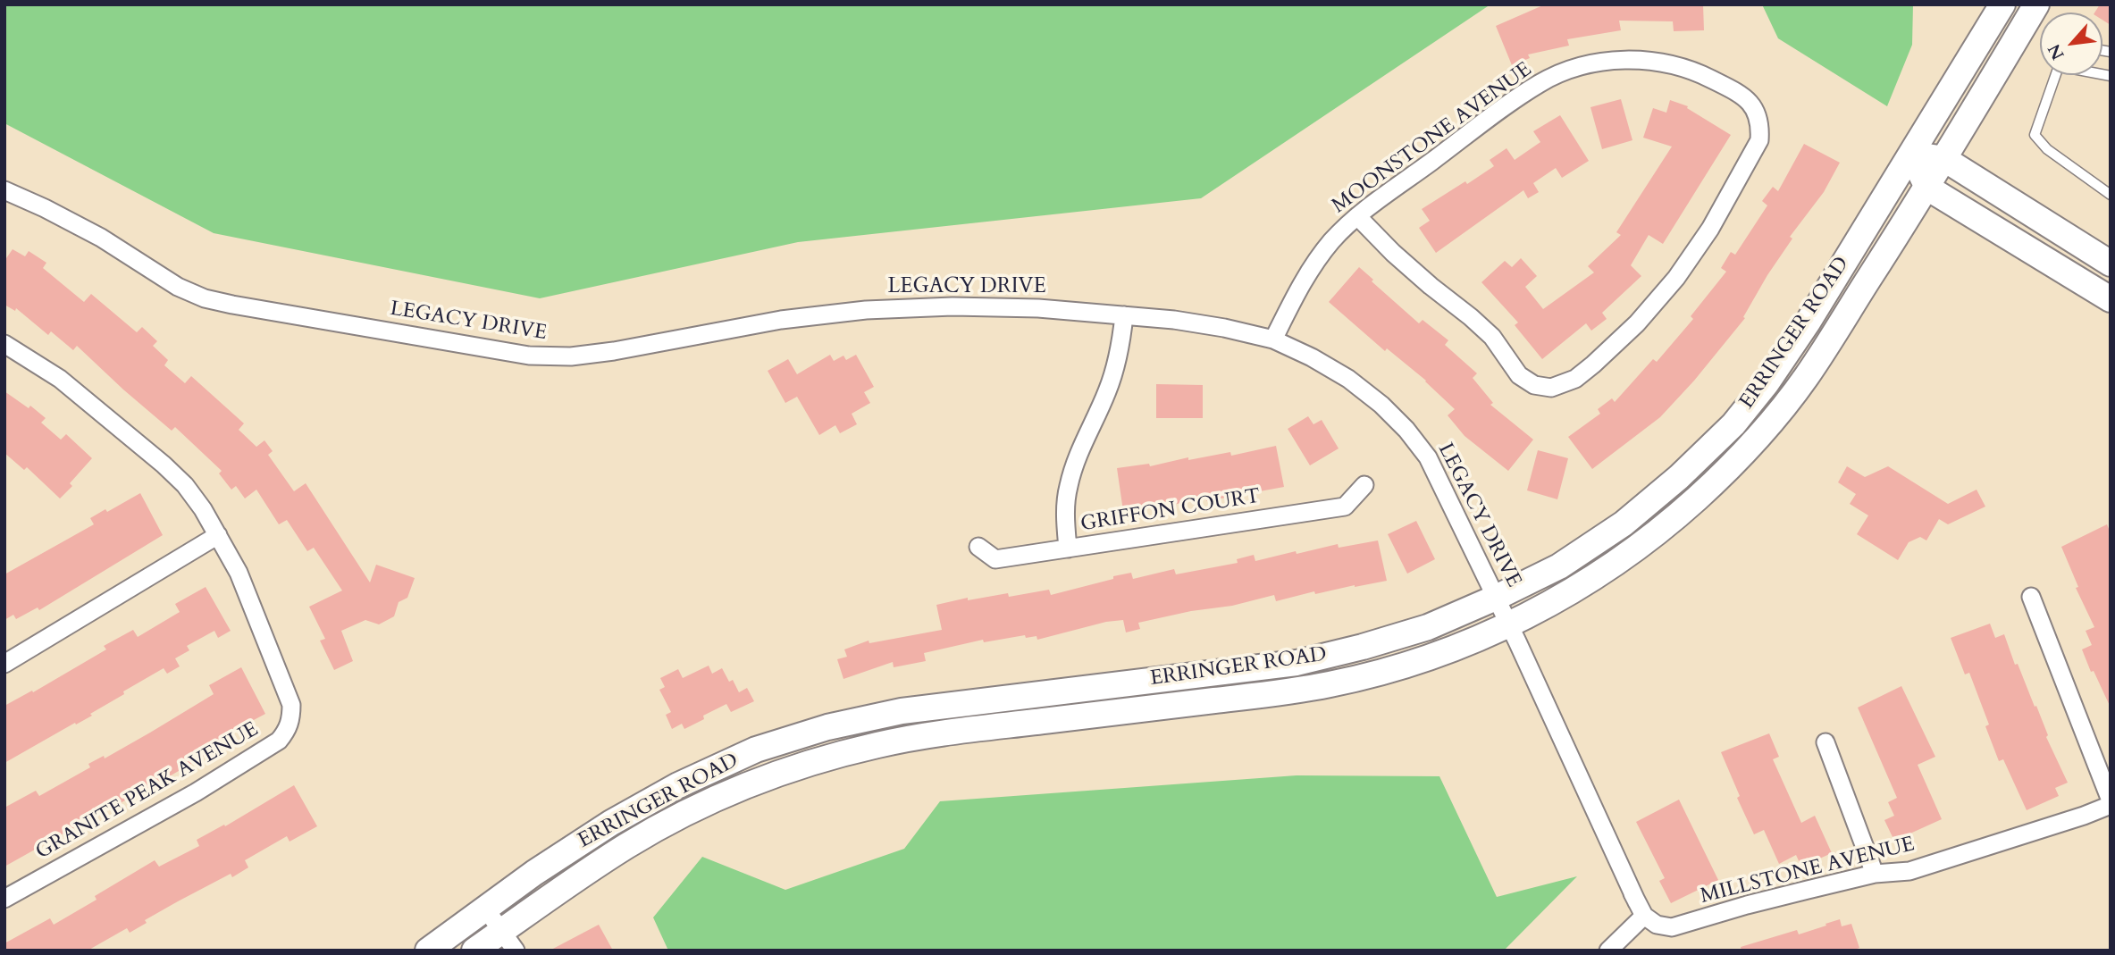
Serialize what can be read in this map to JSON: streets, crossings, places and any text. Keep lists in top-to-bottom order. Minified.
{"streets":{"main road":["ERRINGER ROAD"],"street":["MOONSTONE AVENUE","LEGACY DRIVE","GRIFFON COURT","GRANITE PEAK AVENUE","MILLSTONE AVENUE"]},"crossings":[["MOONSTONE AVENUE","LEGACY DRIVE"],["LEGACY DRIVE","ERRINGER ROAD"]],"north":"bottom left"}
